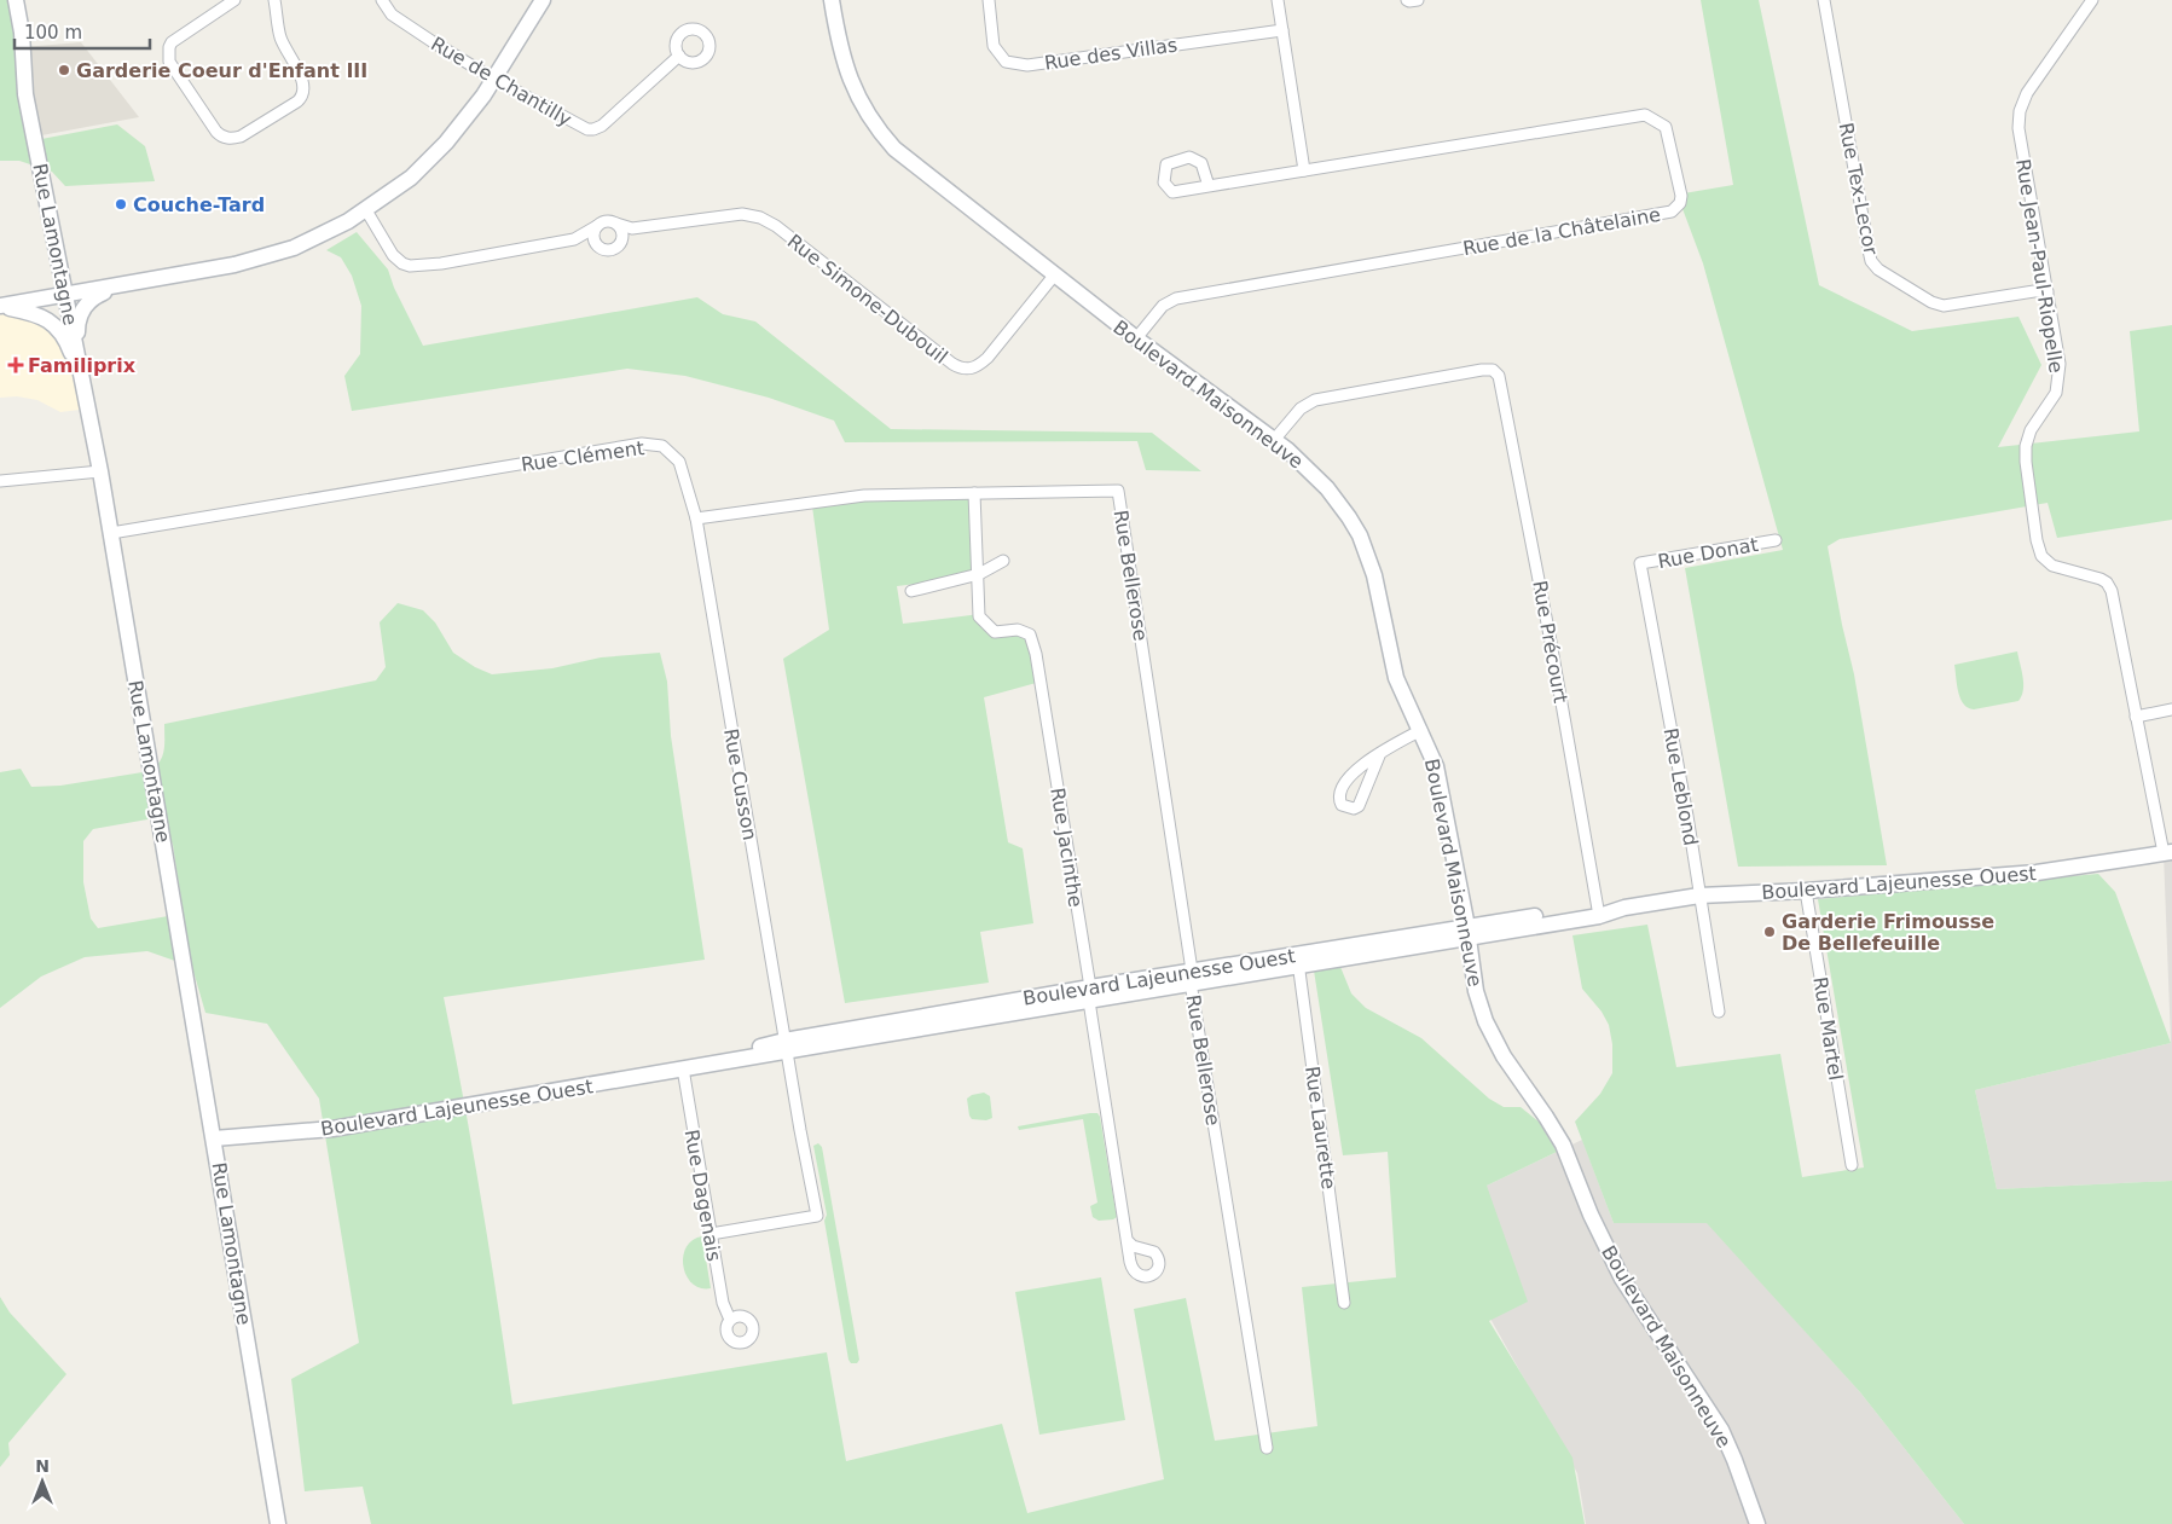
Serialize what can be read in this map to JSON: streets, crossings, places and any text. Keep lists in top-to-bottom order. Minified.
{"streets":{"street":["Rue des Villas","Rue de Chantilly","Rue Tex-Lecor","Rue de la Châtelaine","Rue Lamontagne","Rue Jean-Paul-Riopelle","Rue Simone-Dubouil","Boulevard Maisonneuve","Rue Clément","Rue Donat","Rue Bellerose","Rue Précourt","Rue Cusson","Rue Leblond","Rue Jacinthe","Boulevard Lajeunesse Ouest","Rue Martel","Rue Laurette","Rue Dagenais"]},"crossings":[["Rue Tex-Lecor","Rue Jean-Paul-Riopelle"],["Rue de la Châtelaine","Boulevard Maisonneuve"],["Rue Lamontagne","Rue Clément"],["Rue Lamontagne","Boulevard Lajeunesse Ouest"],["Rue Jean-Paul-Riopelle","Boulevard Lajeunesse Ouest"],["Rue Simone-Dubouil","Boulevard Maisonneuve"],["Boulevard Maisonneuve","Rue Précourt"],["Boulevard Maisonneuve","Boulevard Lajeunesse Ouest"],["Rue Clément","Rue Cusson"],["Rue Donat","Rue Leblond"],["Rue Bellerose","Rue Jacinthe"],["Rue Bellerose","Boulevard Lajeunesse Ouest"],["Rue Précourt","Boulevard Lajeunesse Ouest"],["Rue Cusson","Boulevard Lajeunesse Ouest"],["Rue Cusson","Rue Dagenais"],["Rue Leblond","Boulevard Lajeunesse Ouest"],["Rue Jacinthe","Boulevard Lajeunesse Ouest"],["Boulevard Lajeunesse Ouest","Rue Martel"],["Boulevard Lajeunesse Ouest","Rue Laurette"],["Boulevard Lajeunesse Ouest","Rue Dagenais"]],"places":{"other":["Garderie Coeur d'Enfant III","Couche-Tard","Garderie Frimousse De Bellefeuille"],"health":["Familiprix"]},"scale_bar":"100 m","north":"top"}
